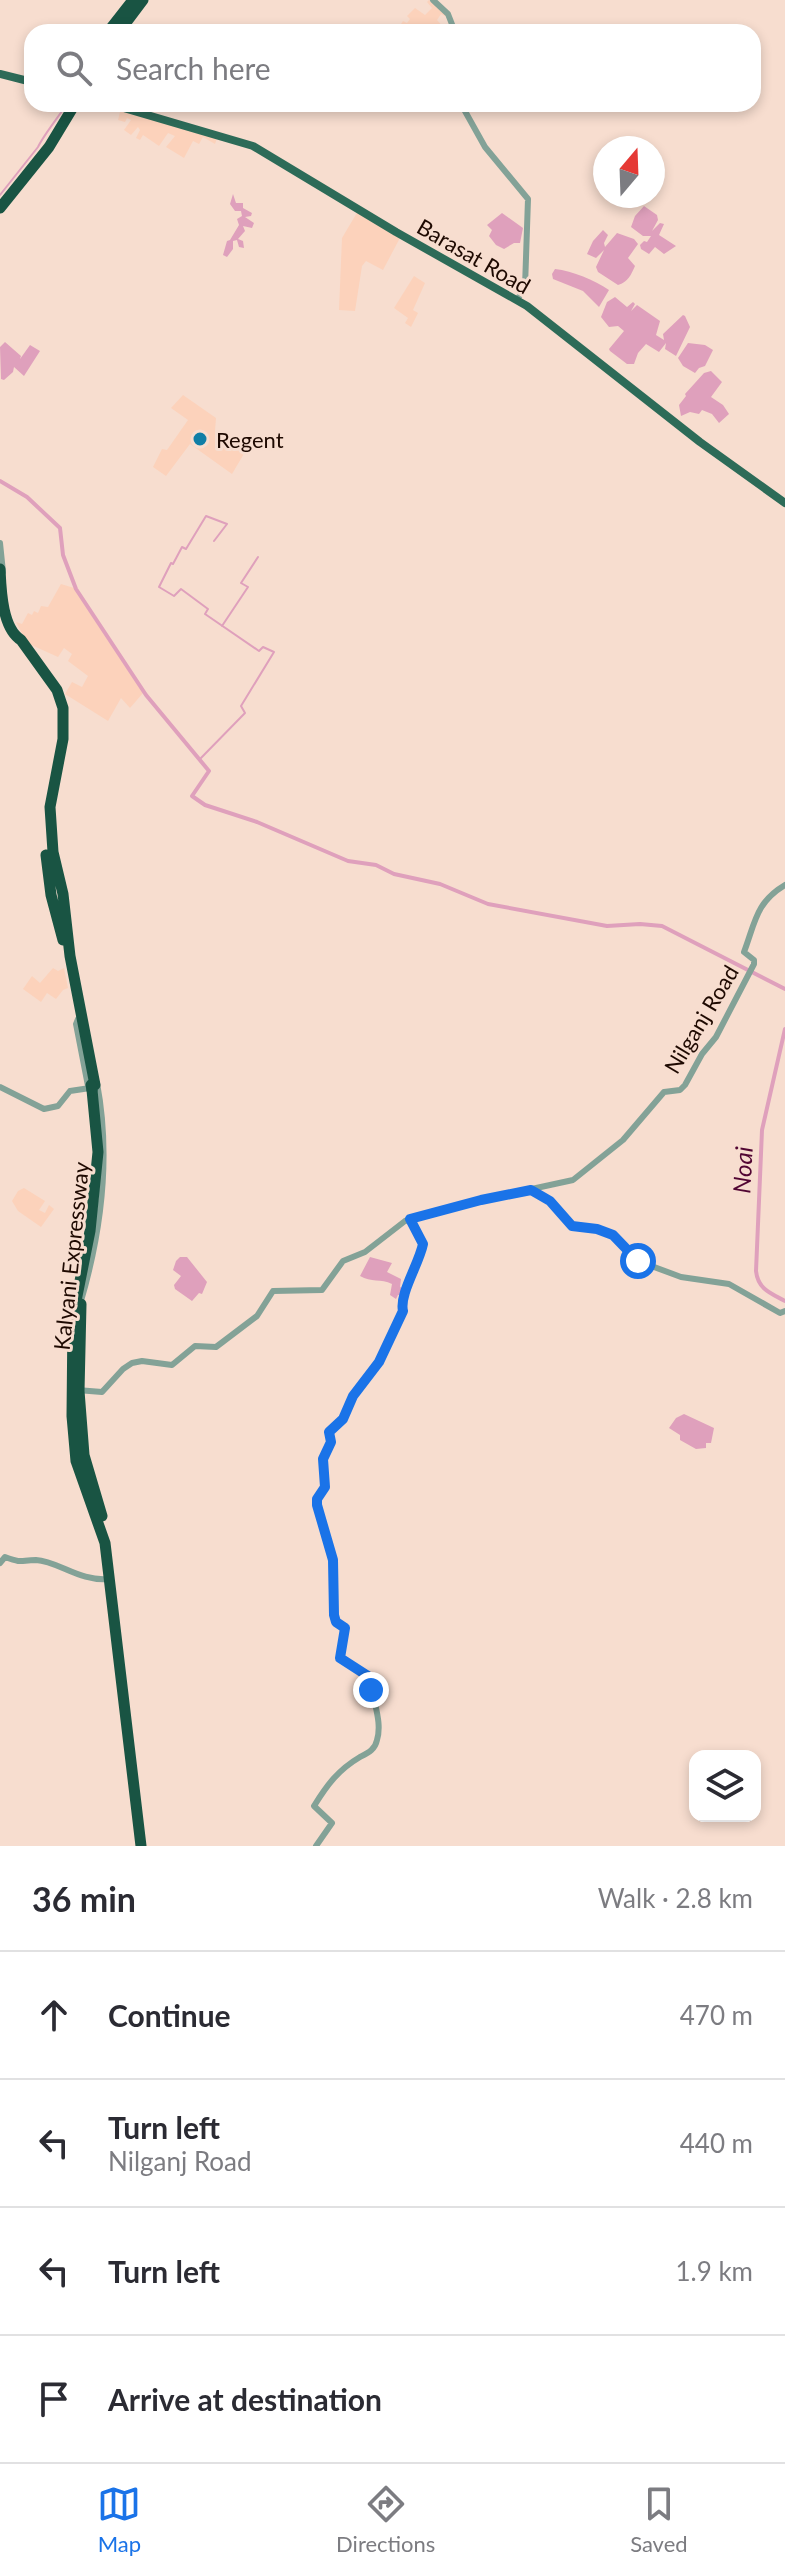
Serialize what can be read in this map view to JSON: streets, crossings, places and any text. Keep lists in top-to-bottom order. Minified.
{"streets":{"highway":["Kalyani Expressway"],"main road":["Barasat Road"],"street":["Nilganj Road"]},"crossings":[["Nilganj Road","Kalyani Expressway"]],"water":["Noai"],"places":["Regent"],"north":"top","page":{"search":"Search here","heading":["36 min","Walk · 2.8 km"],"list":[["Continue","470 m"],["Turn left","Nilganj Road","440 m"],["Turn left","1.9 km"],"Arrive at destination"],"nav":["Map","Directions","Saved"]}}
